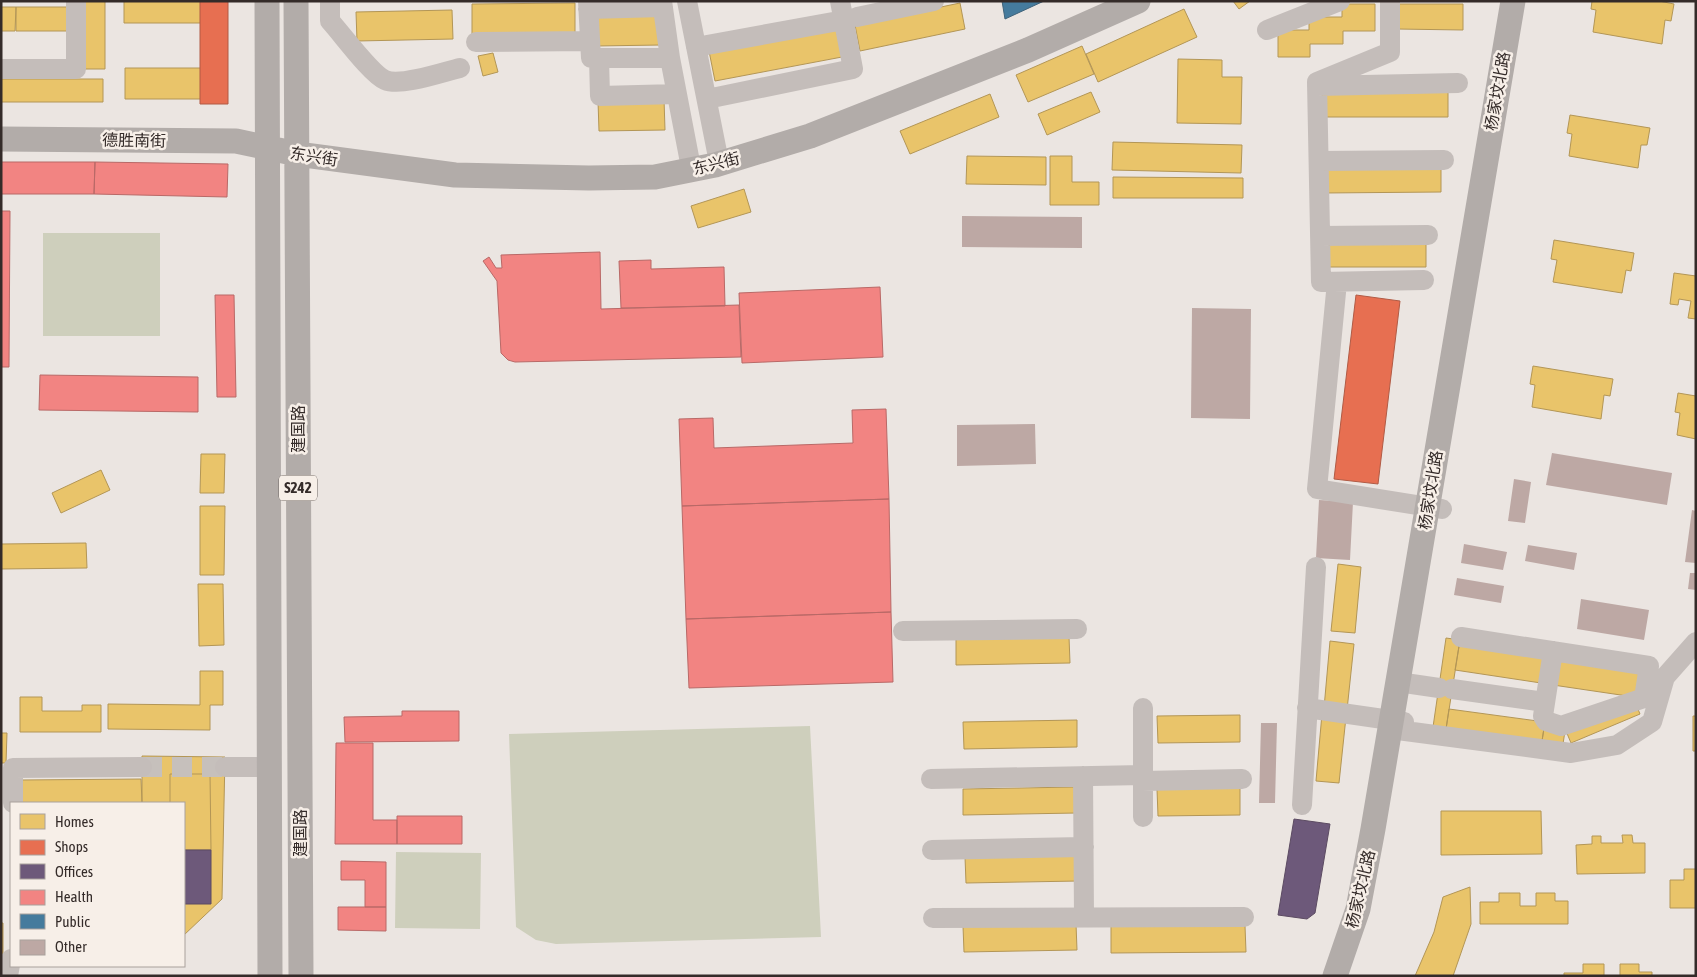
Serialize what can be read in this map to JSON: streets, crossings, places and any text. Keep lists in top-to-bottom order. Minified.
{"streets":{"main road":["杨家坟北路","德胜南街","东兴街","建国路","S242"]},"crossings":[["德胜南街","东兴街"],["德胜南街","建国路"],["东兴街","建国路"]],"legend":["Homes","Shops","Offices","Health","Public","Other"]}
